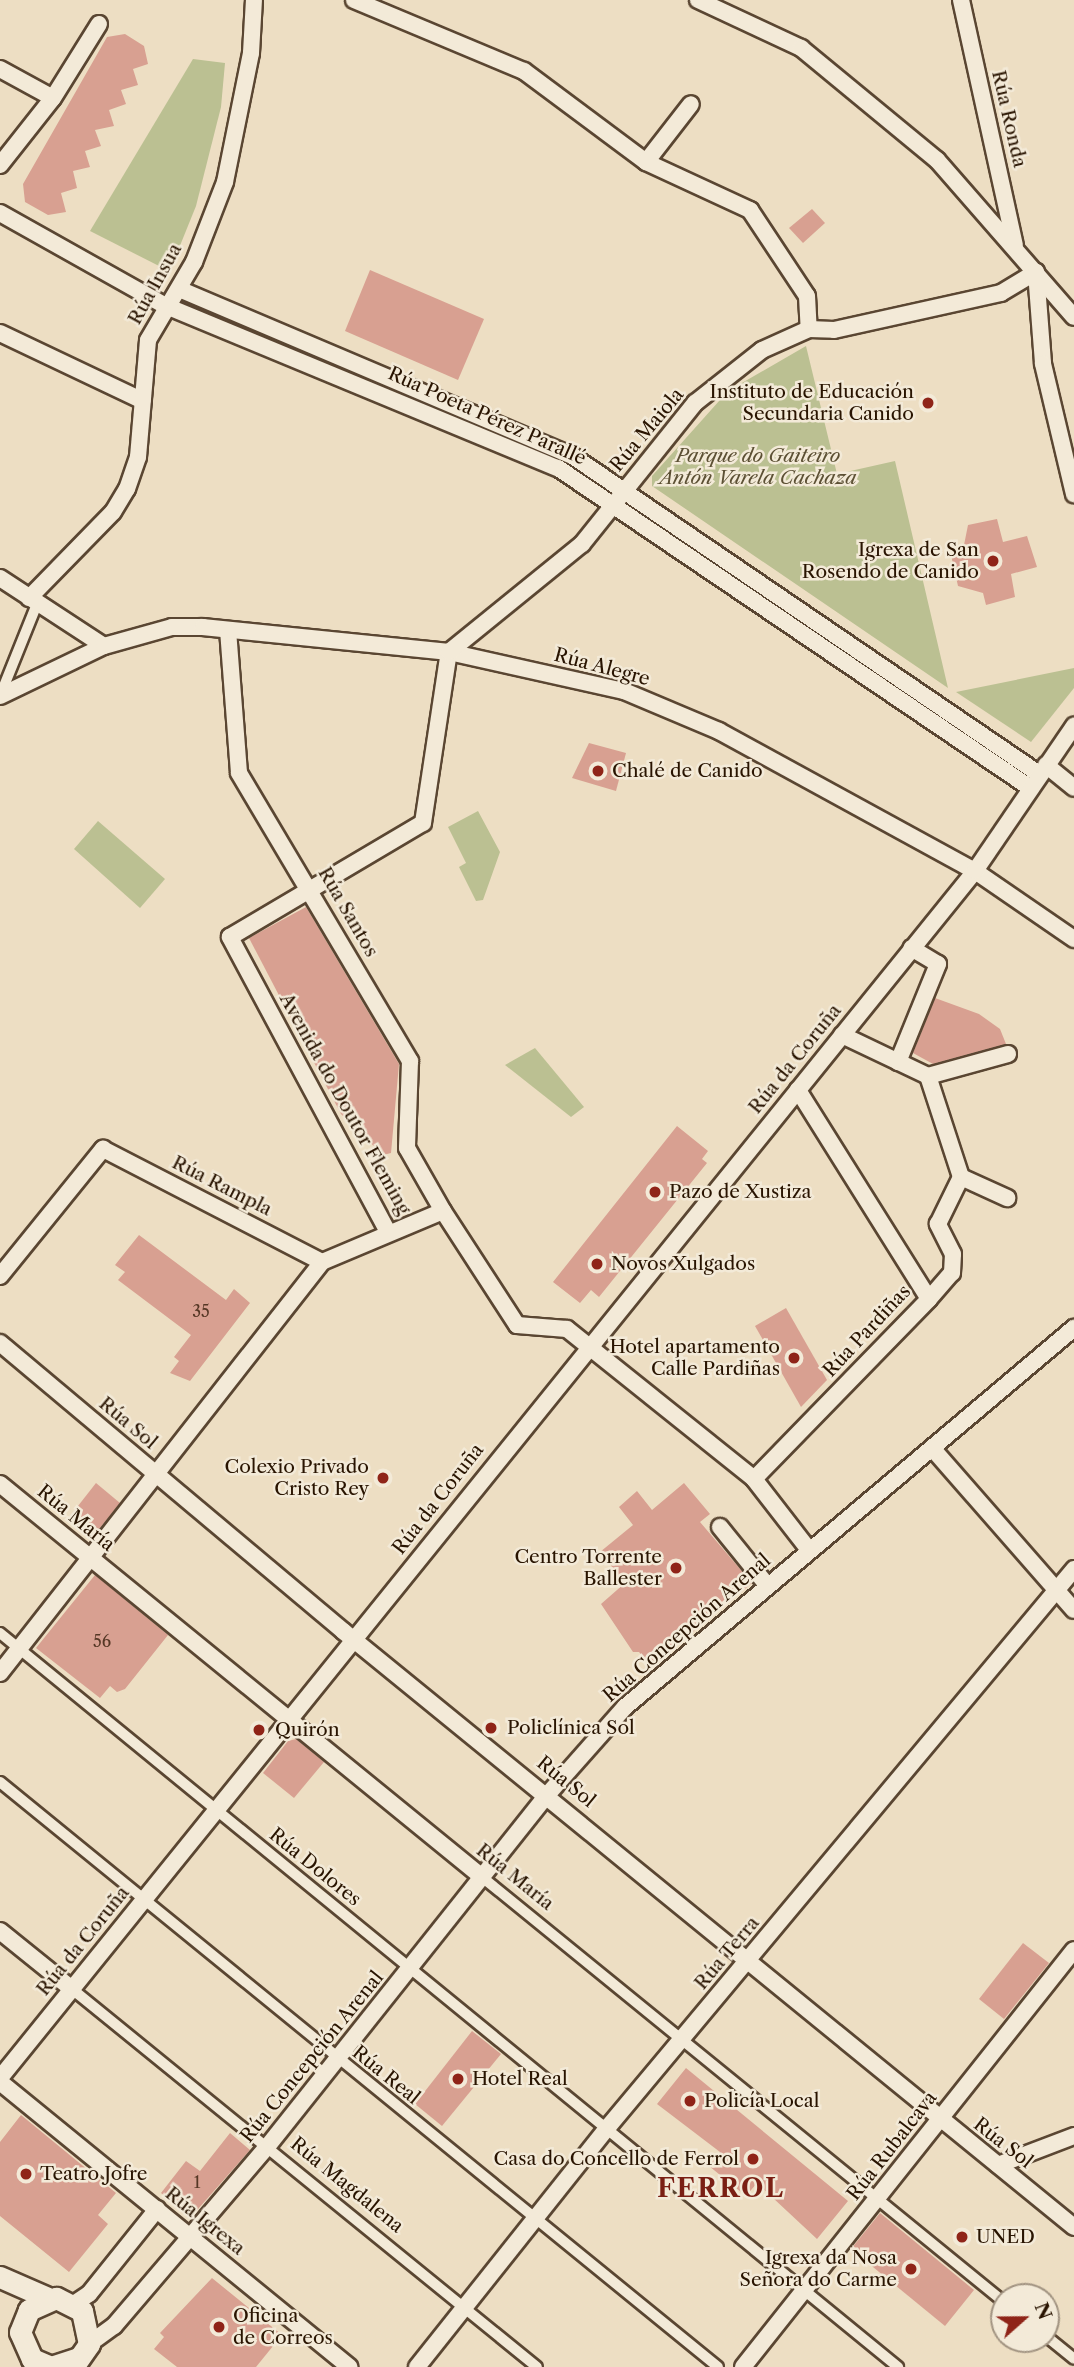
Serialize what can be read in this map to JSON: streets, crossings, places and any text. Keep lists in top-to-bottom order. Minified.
{"streets":{"street":["Rúa Ronda","Rúa Insua","Rúa Poeta Pérez Parallé","Rúa Maiola","Rúa Alegre","Rúa Santos","Rúa da Coruña","Avenida do Doutor Fleming","Rúa Rampla","Rúa Pardiñas","Rúa Sol","Rúa María","Rúa Concepción Arenal","Rúa Dolores","Rúa Terra","Rúa Real","Rúa Rubalcava","Rúa Magdalena","Rúa Igrexa"]},"crossings":[["Rúa Insua","Rúa Poeta Pérez Parallé"],["Rúa Poeta Pérez Parallé","Rúa Maiola"],["Rúa Poeta Pérez Parallé","Rúa da Coruña"],["Rúa Maiola","Rúa Alegre"],["Rúa Alegre","Rúa Santos"],["Rúa Alegre","Rúa da Coruña"],["Rúa Santos","Avenida do Doutor Fleming"],["Rúa da Coruña","Avenida do Doutor Fleming"],["Rúa da Coruña","Rúa Pardiñas"],["Rúa da Coruña","Rúa Sol"],["Rúa da Coruña","Rúa María"],["Rúa da Coruña","Rúa Dolores"],["Rúa da Coruña","Rúa Real"],["Rúa da Coruña","Rúa Magdalena"],["Rúa da Coruña","Rúa Igrexa"],["Avenida do Doutor Fleming","Rúa Pardiñas"],["Avenida do Doutor Fleming","Rúa Concepción Arenal"],["Rúa Sol","Rúa Concepción Arenal"],["Rúa Sol","Rúa Terra"],["Rúa Sol","Rúa Rubalcava"],["Rúa María","Rúa Concepción Arenal"],["Rúa María","Rúa Terra"],["Rúa María","Rúa Rubalcava"],["Rúa Concepción Arenal","Rúa Dolores"],["Rúa Concepción Arenal","Rúa Real"],["Rúa Concepción Arenal","Rúa Magdalena"],["Rúa Concepción Arenal","Rúa Igrexa"],["Rúa Dolores","Rúa Terra"],["Rúa Dolores","Rúa Rubalcava"],["Rúa Terra","Rúa Real"],["Rúa Terra","Rúa Magdalena"]],"districts":["FERROL"],"parks":["Parque do Gaiteiro Antón Varela Cachaza"],"places":["Instituto de Educación Secundaria Canido","Igrexa de San Rosendo de Canido","Chalé de Canido","Pazo de Xustiza","Novos Xulgados","Hotel apartamento Calle Pardiñas","Colexio Privado Cristo Rey","Centro Torrente Ballester","Policlínica Sol","Quirón","Hotel Real","Policía Local","Casa do Concello de Ferrol","Teatro Jofre","UNED","Igrexa da Nosa Señora do Carme","Oficina de Correos"],"house_numbers":["35","56","1"],"north":"right"}
